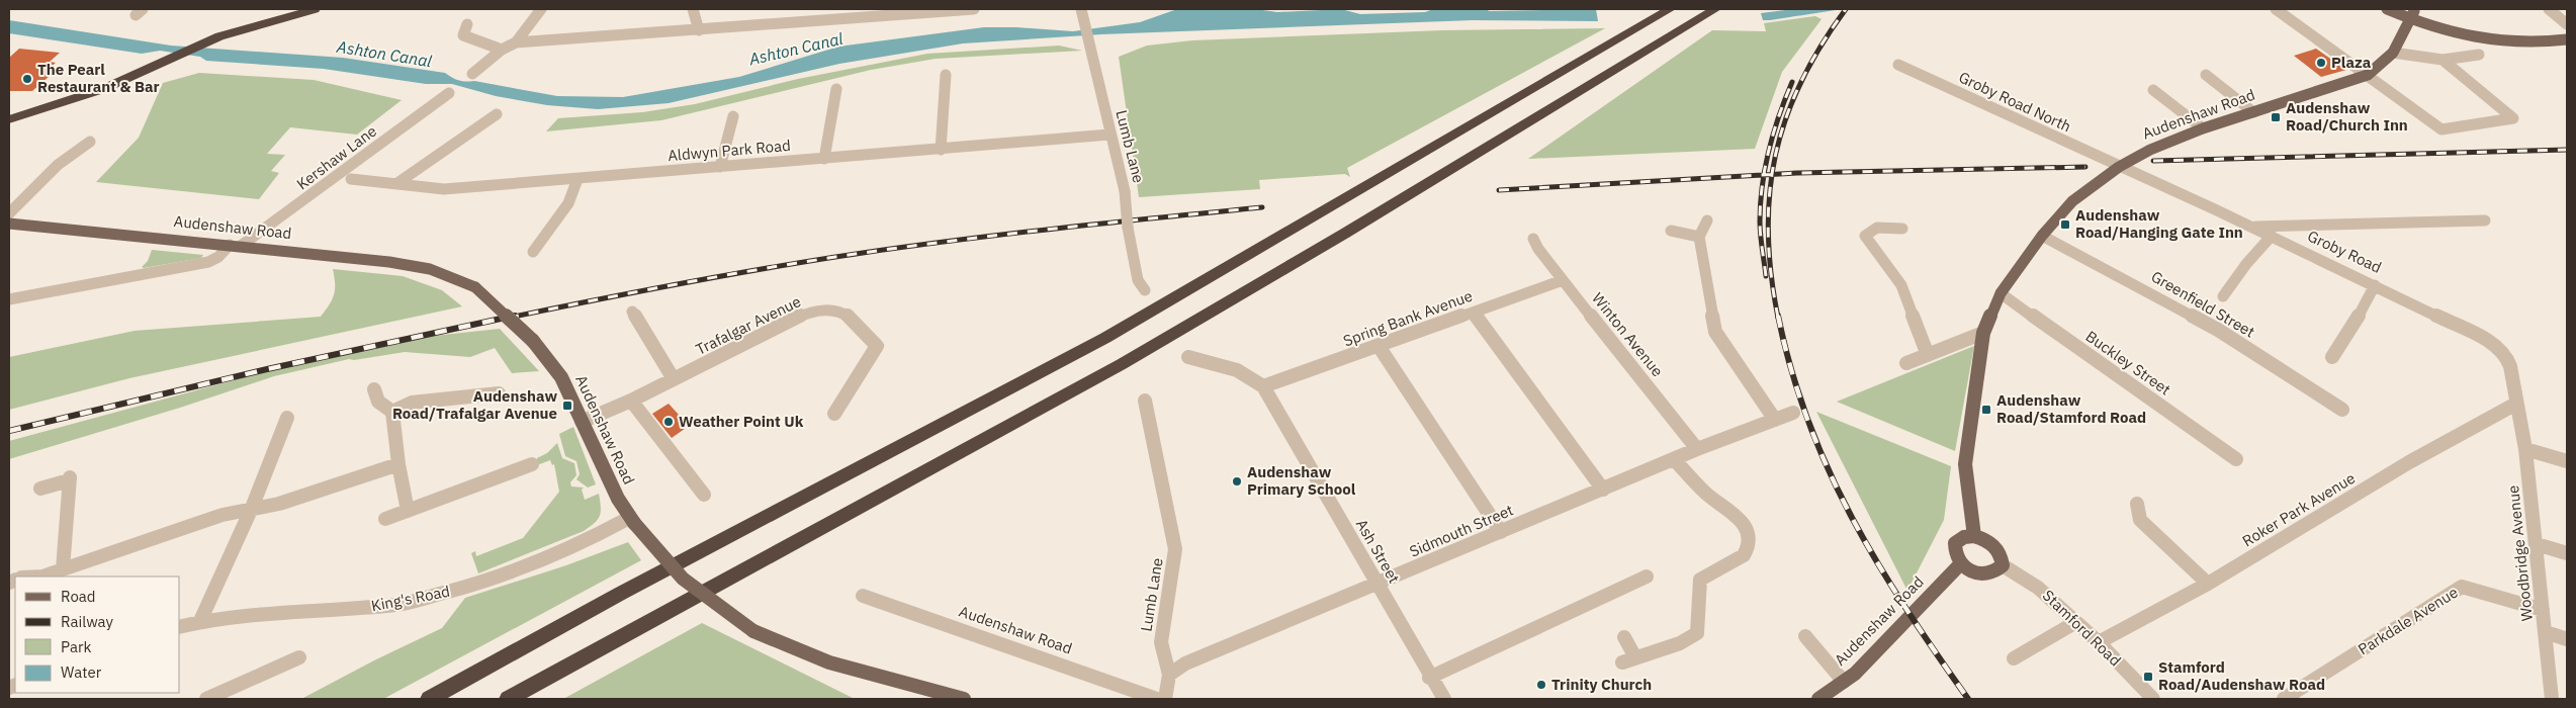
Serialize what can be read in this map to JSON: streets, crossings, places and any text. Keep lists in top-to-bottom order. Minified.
{"streets":{"main road":["Audenshaw Road"],"street":["Groby Road North","Lumb Lane","Aldwyn Park Road","Kershaw Lane","Groby Road","Greenfield Street","Spring Bank Avenue","Trafalgar Avenue","Winton Avenue","Buckley Street","Roker Park Avenue","Sidmouth Street","Ash Street","Woodbridge Avenue","King's Road","Parkdale Avenue","Stamford Road"]},"crossings":[["Groby Road North","Audenshaw Road"],["Groby Road North","Groby Road"],["Audenshaw Road","Kershaw Lane"],["Audenshaw Road","Groby Road"],["Audenshaw Road","Greenfield Street"],["Audenshaw Road","Trafalgar Avenue"],["Audenshaw Road","Buckley Street"],["Audenshaw Road","King's Road"],["Audenshaw Road","Stamford Road"],["Lumb Lane","Aldwyn Park Road"],["Lumb Lane","Sidmouth Street"],["Groby Road","Roker Park Avenue"],["Groby Road","Woodbridge Avenue"],["Spring Bank Avenue","Winton Avenue"],["Spring Bank Avenue","Ash Street"],["Winton Avenue","Sidmouth Street"],["Roker Park Avenue","Woodbridge Avenue"],["Roker Park Avenue","Stamford Road"],["Sidmouth Street","Ash Street"],["Woodbridge Avenue","Parkdale Avenue"]],"water":["Ashton Canal"],"places":{"other":["Plaza","The Pearl Restaurant & Bar","Weather Point Uk","Audenshaw Primary School","Trinity Church"],"transit":["Audenshaw Road/Church Inn","Audenshaw Road/Hanging Gate Inn","Audenshaw Road/Trafalgar Avenue","Audenshaw Road/Stamford Road","Stamford Road/Audenshaw Road"]},"legend":["Road","Railway","Park","Water"]}
